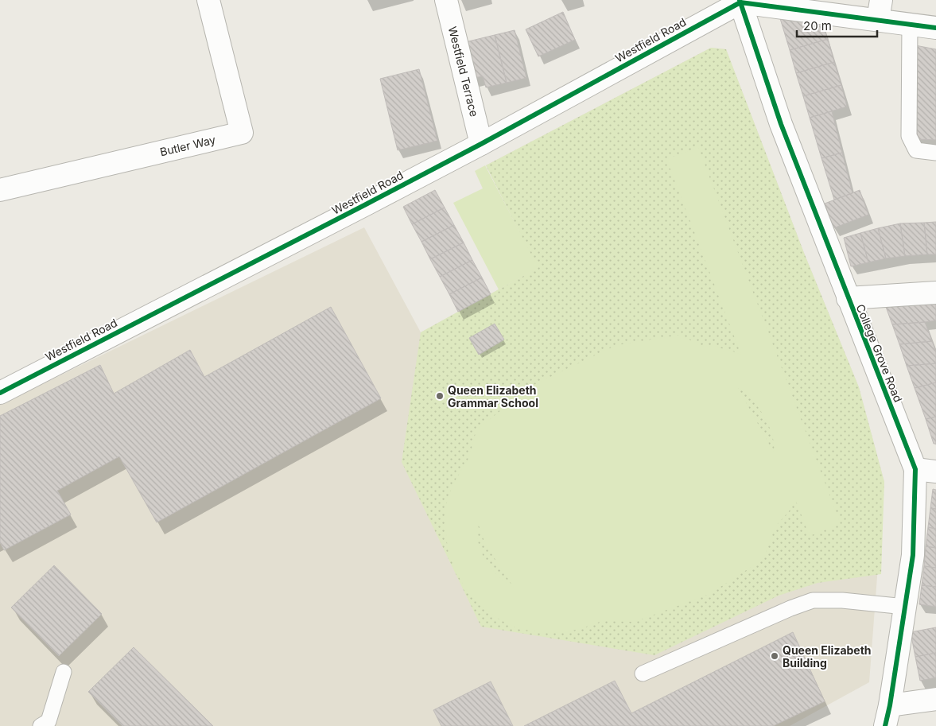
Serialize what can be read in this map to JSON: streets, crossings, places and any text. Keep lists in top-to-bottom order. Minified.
{"streets":{"street":["Westfield Road","Westfield Terrace","Butler Way","College Grove Road"]},"crossings":[["Westfield Road","Westfield Terrace"],["Westfield Road","College Grove Road"]],"places":["Queen Elizabeth Grammar School","Queen Elizabeth Building"],"scale_bar":"20 m"}
